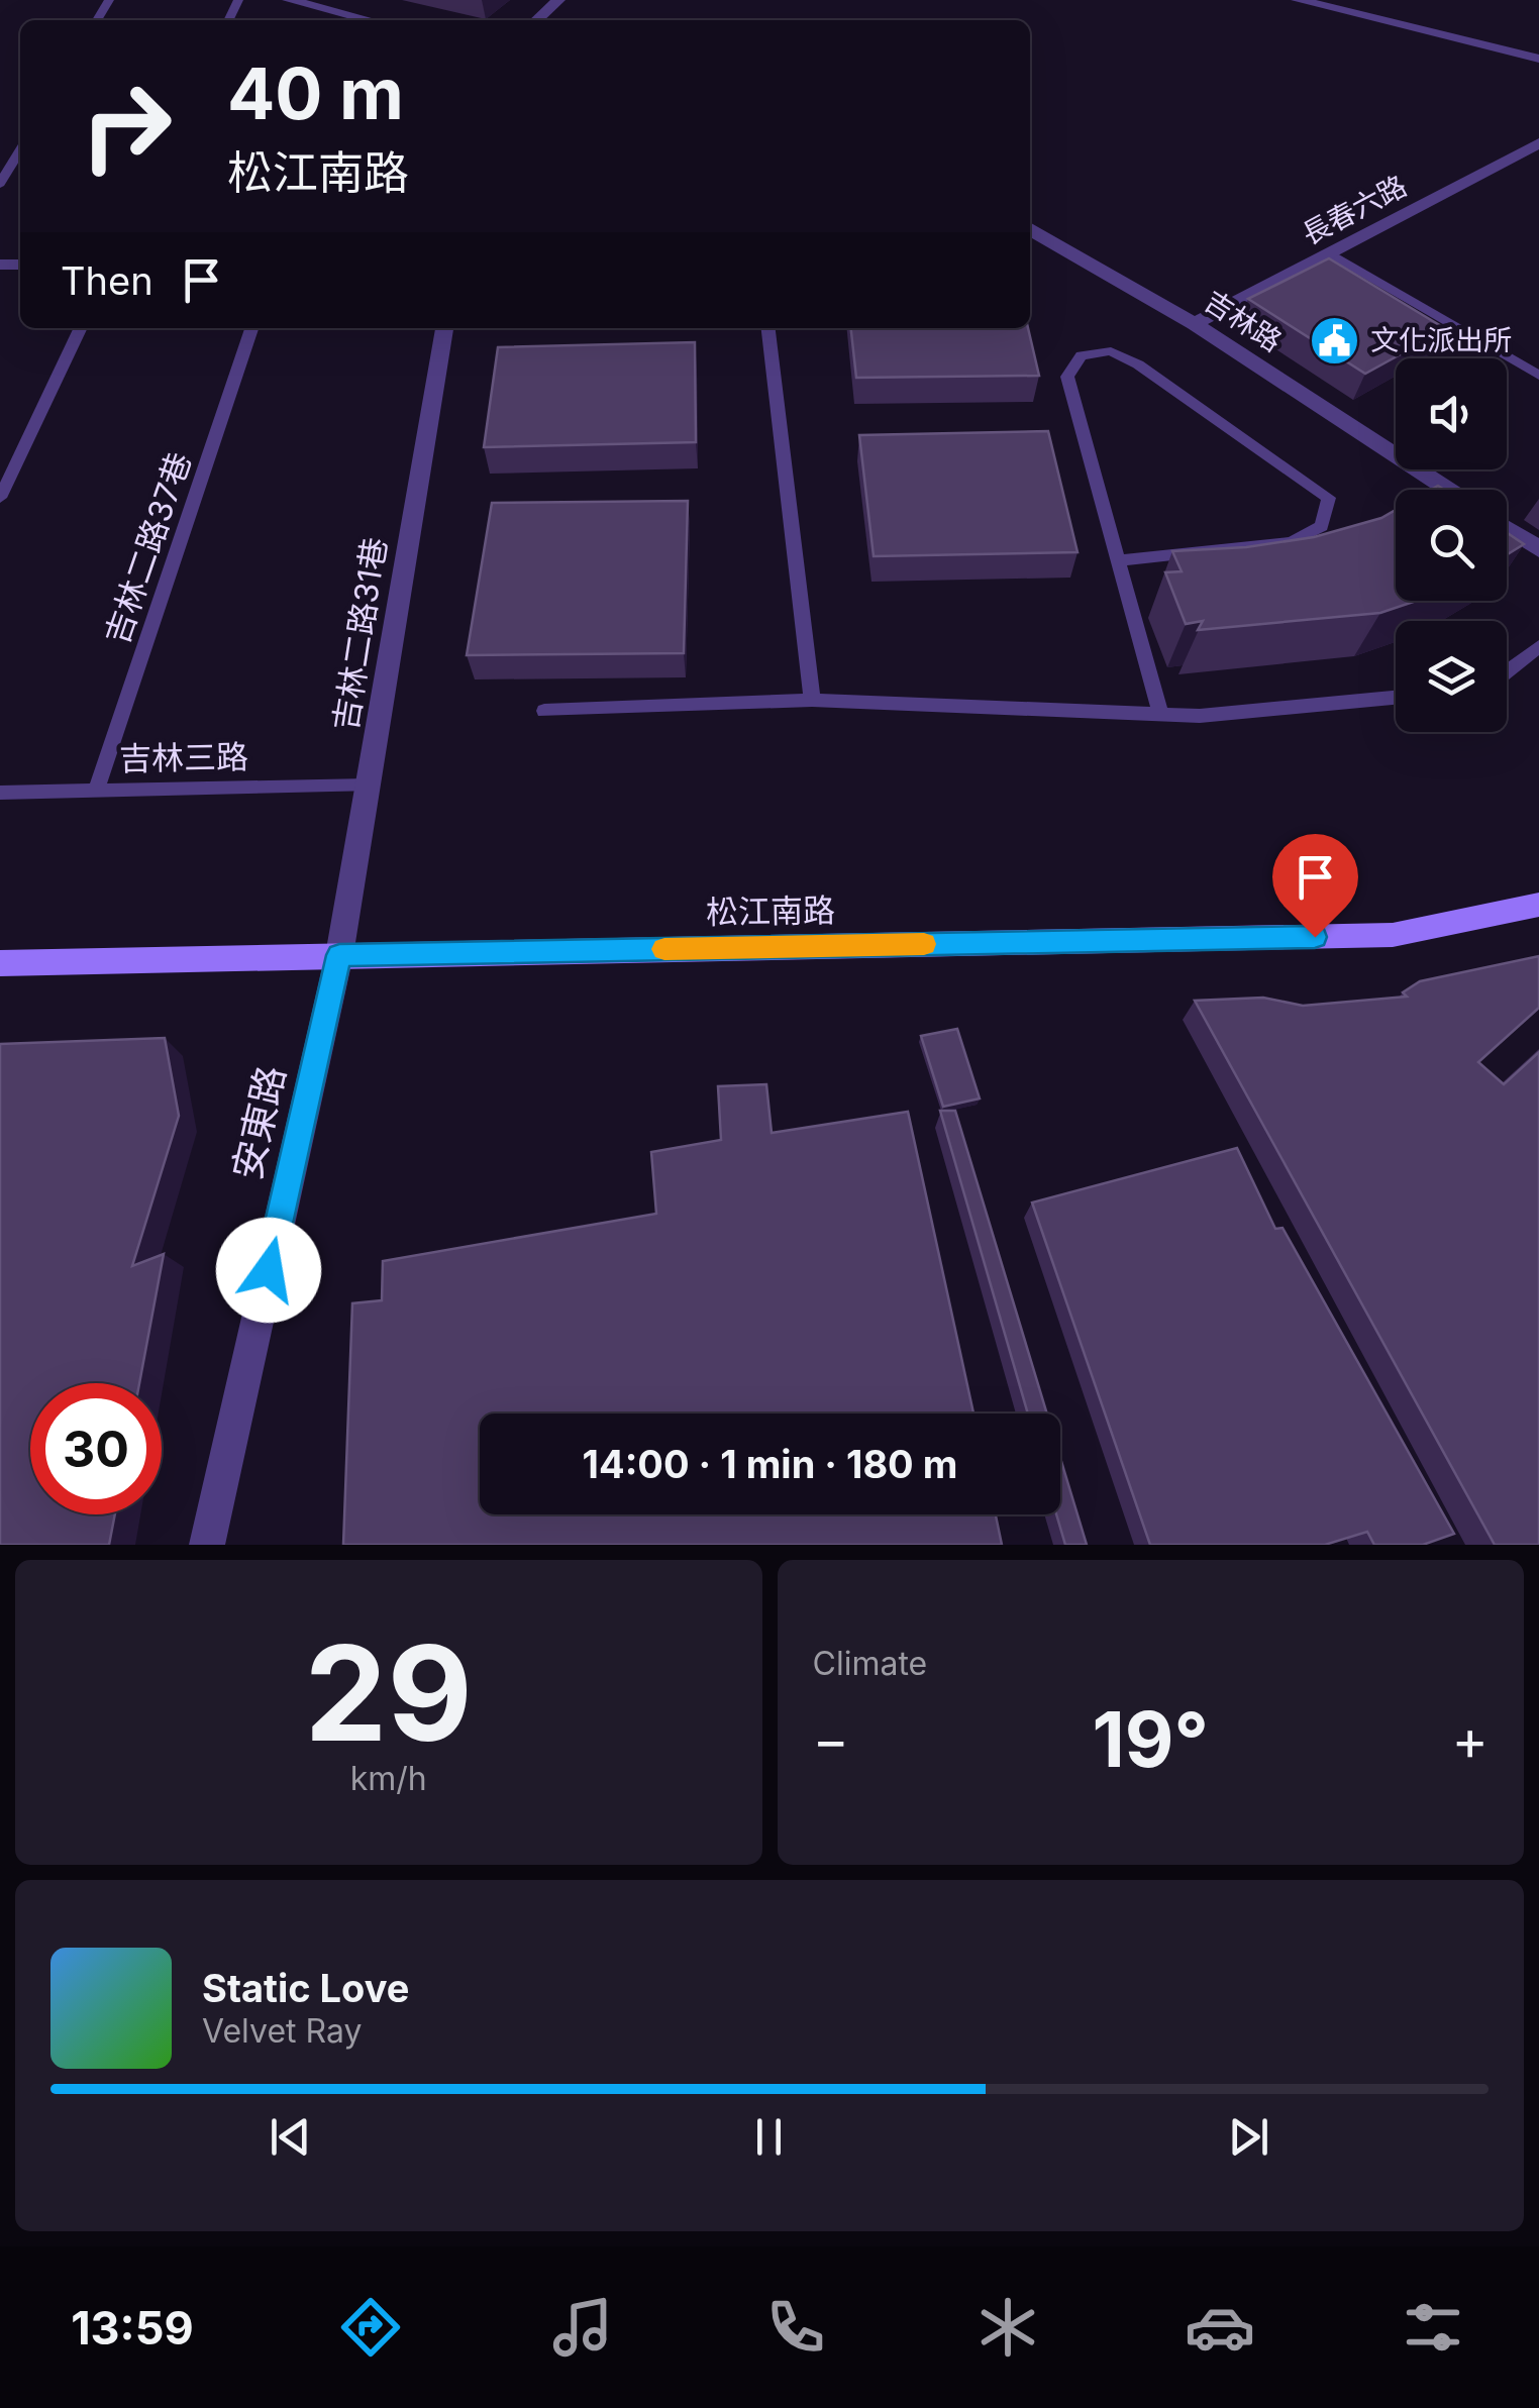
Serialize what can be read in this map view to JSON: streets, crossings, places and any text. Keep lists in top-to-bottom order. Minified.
{"streets":{"street":["長春六路","吉林路","吉林二路31巷","松江南路","安東路"],"lane":["吉林二路37巷","吉林三路"]},"crossings":[["長春六路","吉林路"],["吉林二路37巷","吉林三路"],["吉林二路31巷","吉林三路"],["吉林二路31巷","松江南路"],["吉林二路31巷","安東路"],["松江南路","安東路"]],"places":{"public building":["文化派出所"]},"page":{"turn":["40 m","松江南路"],"then":"Then","limit":"30","trip":"14:00 · 1 min · 180 m","tile":[["29","km/h"],"Climate"],"heat":["−","19°","+"],"song":["Static Love","Velvet Ray"],"tabs":"13:59"}}
